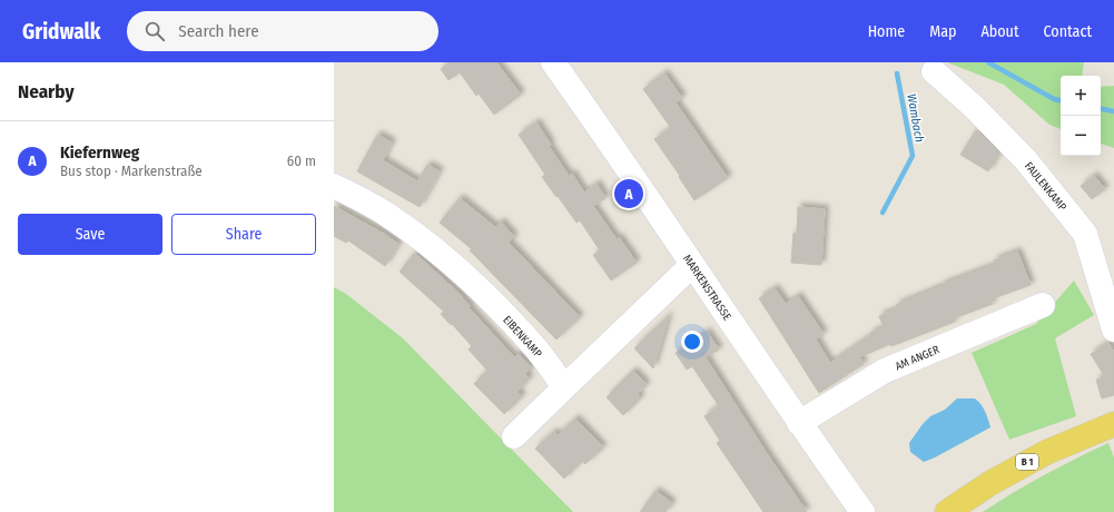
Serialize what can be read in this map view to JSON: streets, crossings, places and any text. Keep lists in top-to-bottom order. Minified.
{"streets":{"main road":["B 1"],"street":["FAULENKAMP","MARKENSTRASSE","EIBENKAMP","AM ANGER"]},"crossings":[["MARKENSTRASSE","AM ANGER"]],"water":["Wambach"],"page":{"header":"Gridwalk","search":"Search here","nav":["Home","Map","About","Contact"],"heading":"Nearby","map_buttons":["+","−"],"list":[{"mark":"A","name":"Kiefernweg","note":"Bus stop · Markenstraße","value":"60 m"}],"pins":"A","buttons":["Save","Share"]}}
